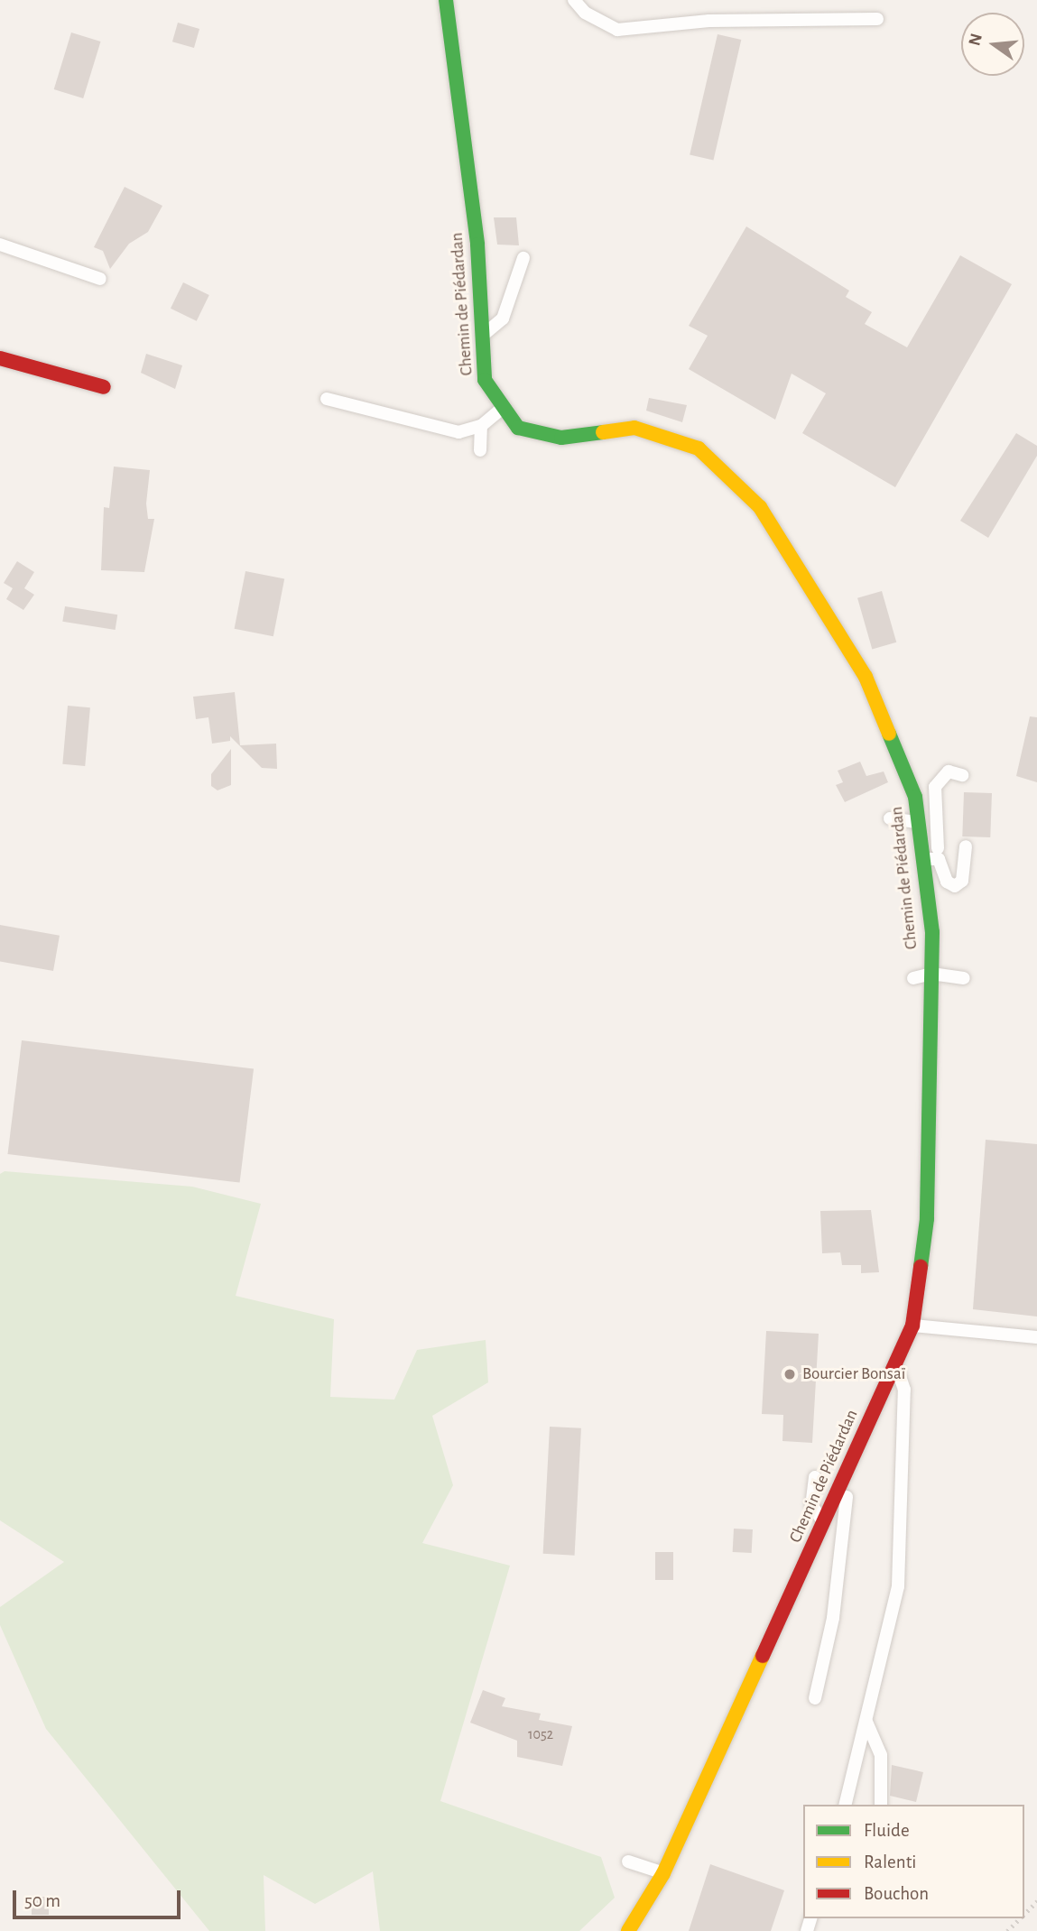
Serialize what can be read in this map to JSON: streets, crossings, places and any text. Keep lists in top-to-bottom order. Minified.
{"streets":{"street":["Chemin de Piédardan"]},"places":["Bourcier Bonsaï"],"house_numbers":["1052"],"legend":["Fluide","Ralenti","Bouchon"],"scale_bar":"50 m","north":"left"}
